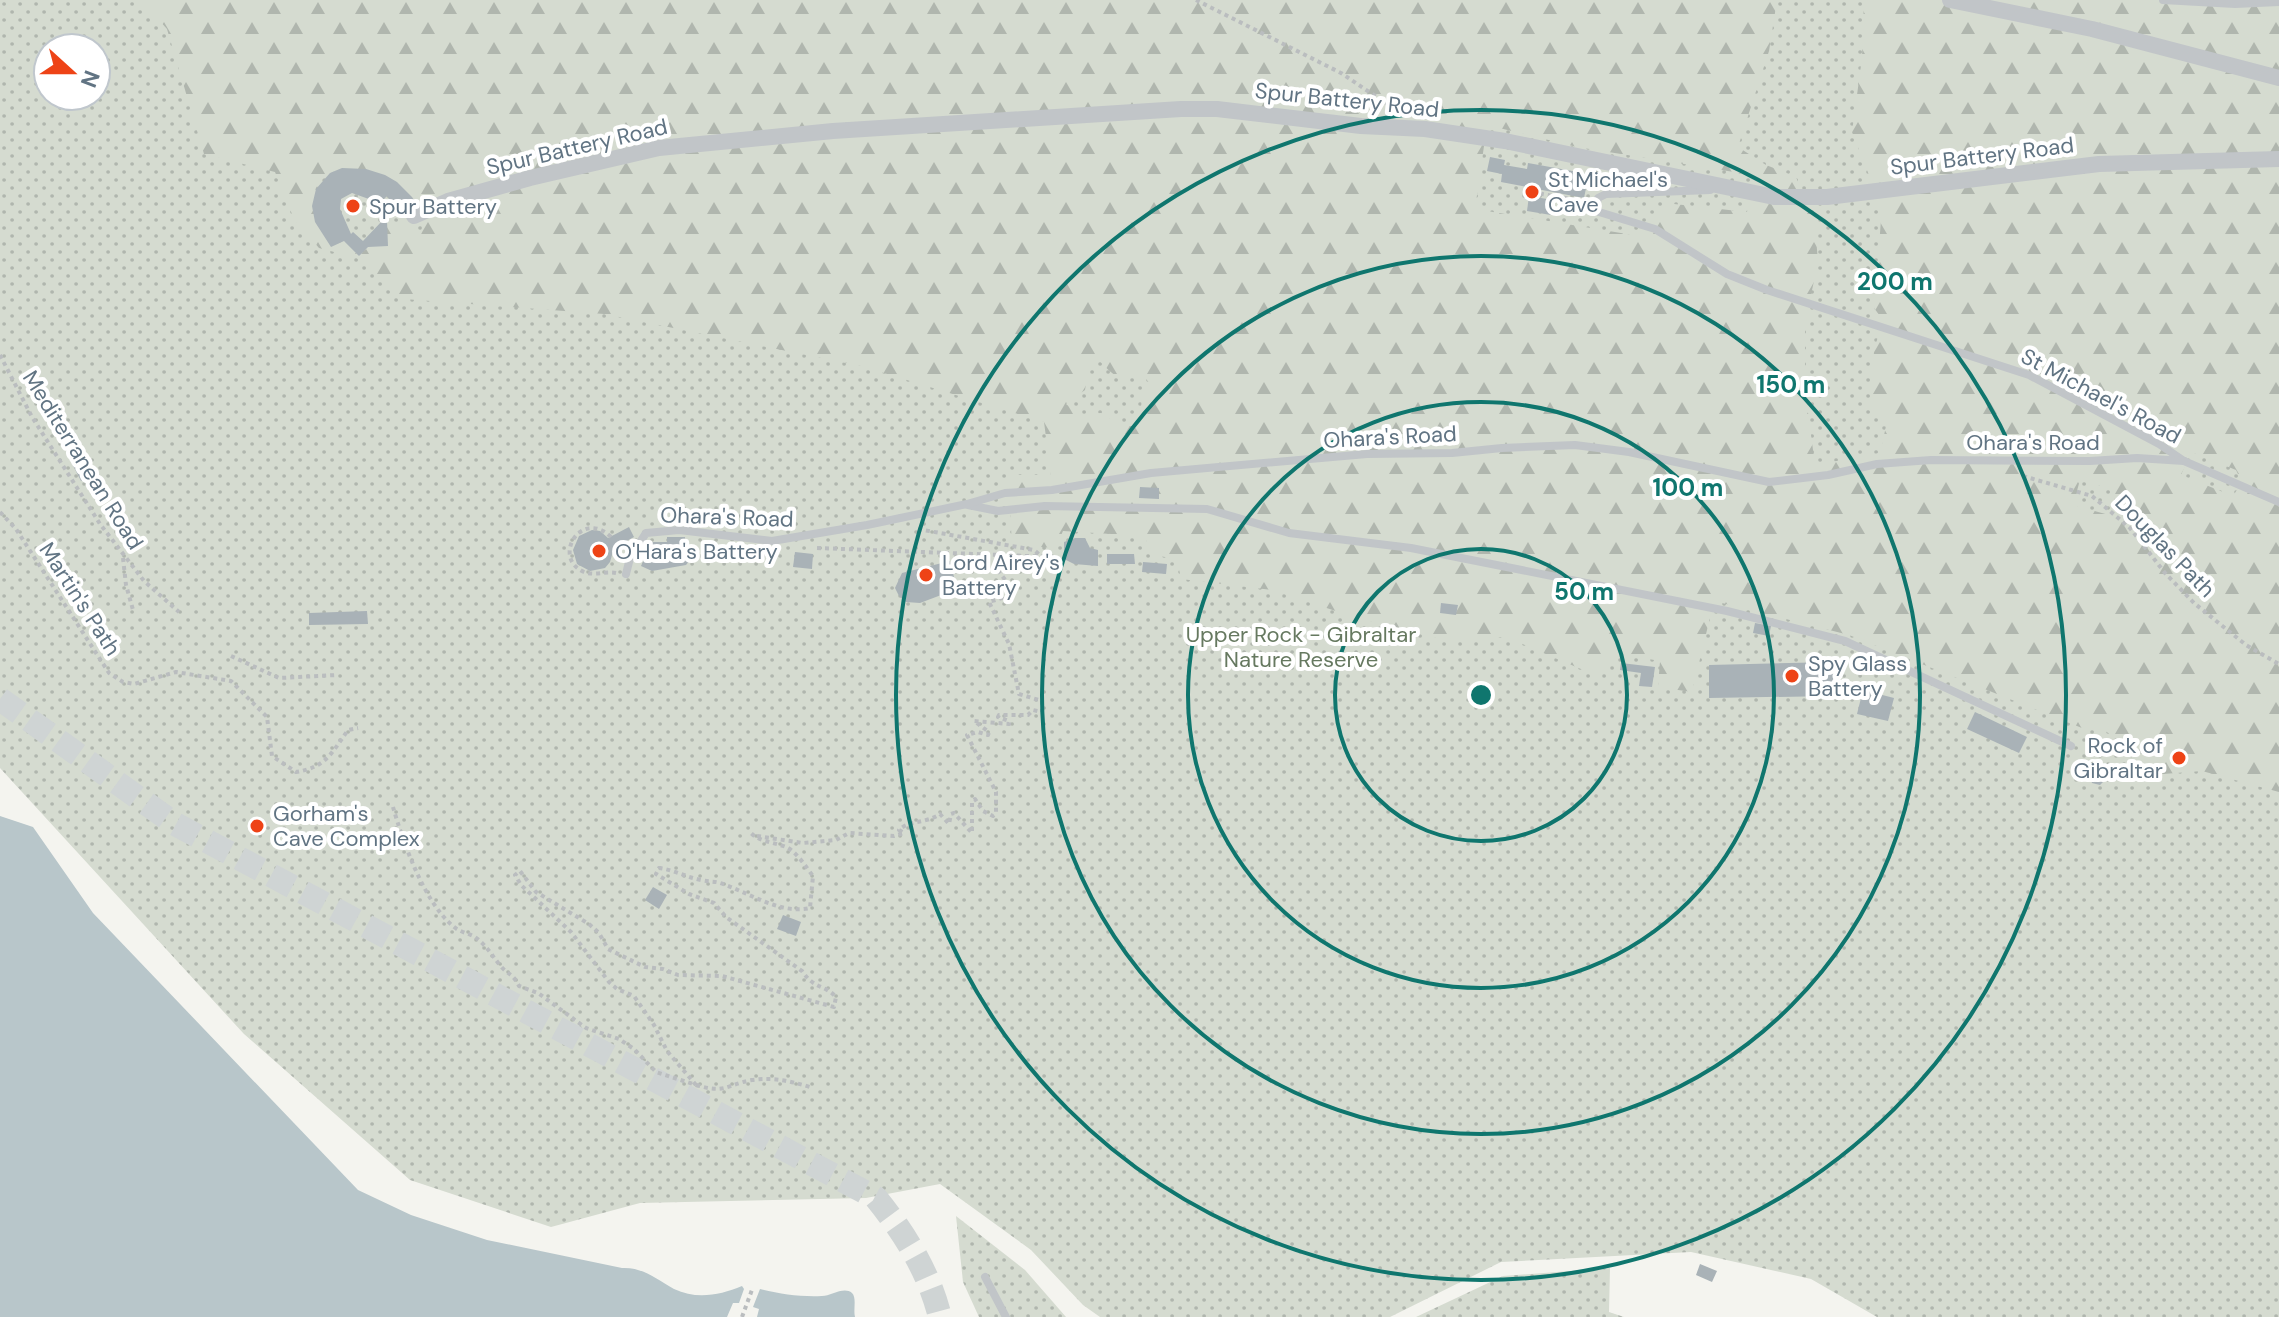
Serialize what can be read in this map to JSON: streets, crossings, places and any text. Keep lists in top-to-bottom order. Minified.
{"streets":{"street":["Spur Battery Road"],"lane":["St Michael's Road","Ohara's Road"],"path":["Mediterranean Road","Douglas Path","Martin's Path"]},"crossings":[["St Michael's Road","Ohara's Road"]],"parks":["Upper Rock - Gibraltar Nature Reserve"],"places":["St Michael's Cave","Spur Battery","O'Hara's Battery","Lord Airey's Battery","Spy Glass Battery","Rock of Gibraltar","Gorham's Cave Complex"],"north":"right","rings":["200 m","150 m","100 m","50 m"]}
